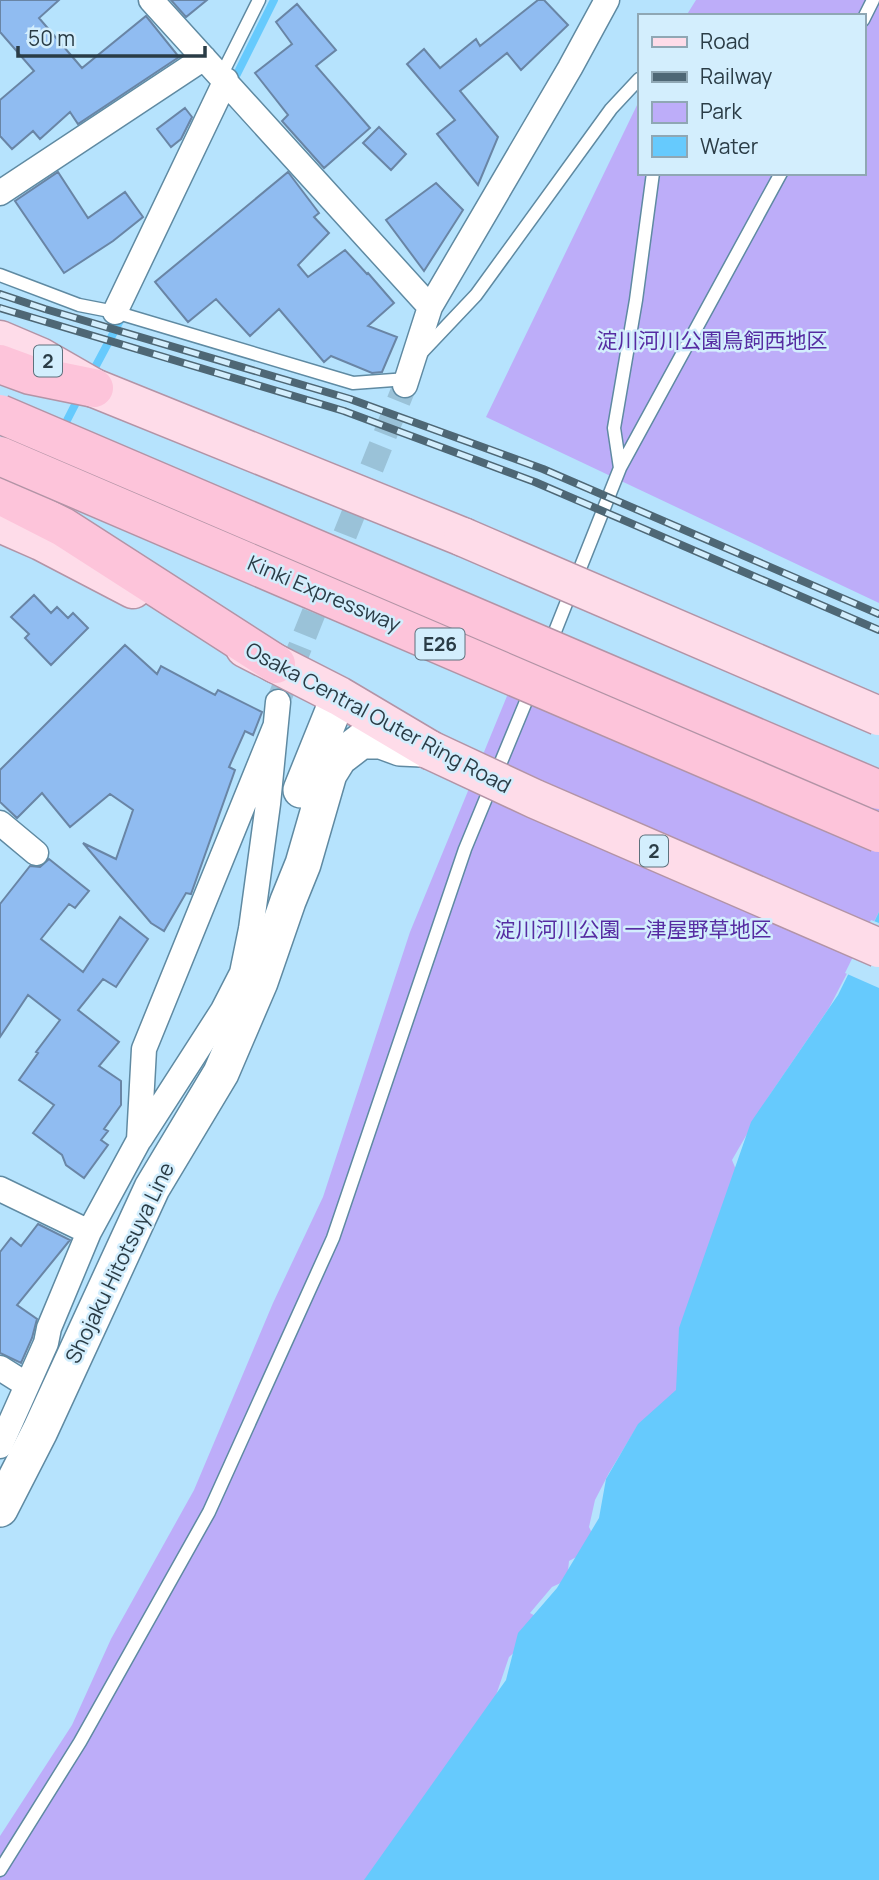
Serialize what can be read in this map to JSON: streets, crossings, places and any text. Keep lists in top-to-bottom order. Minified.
{"streets":{"highway":["Kinki Expressway","E26"],"main road":["2","Osaka Central Outer Ring Road","Shojaku Hitotsuya Line"]},"crossings":[["Osaka Central Outer Ring Road","Shojaku Hitotsuya Line"]],"parks":["淀川河川公園鳥飼西地区","淀川河川公園 一津屋野草地区"],"legend":["Road","Railway","Park","Water"],"scale_bar":"50 m"}
